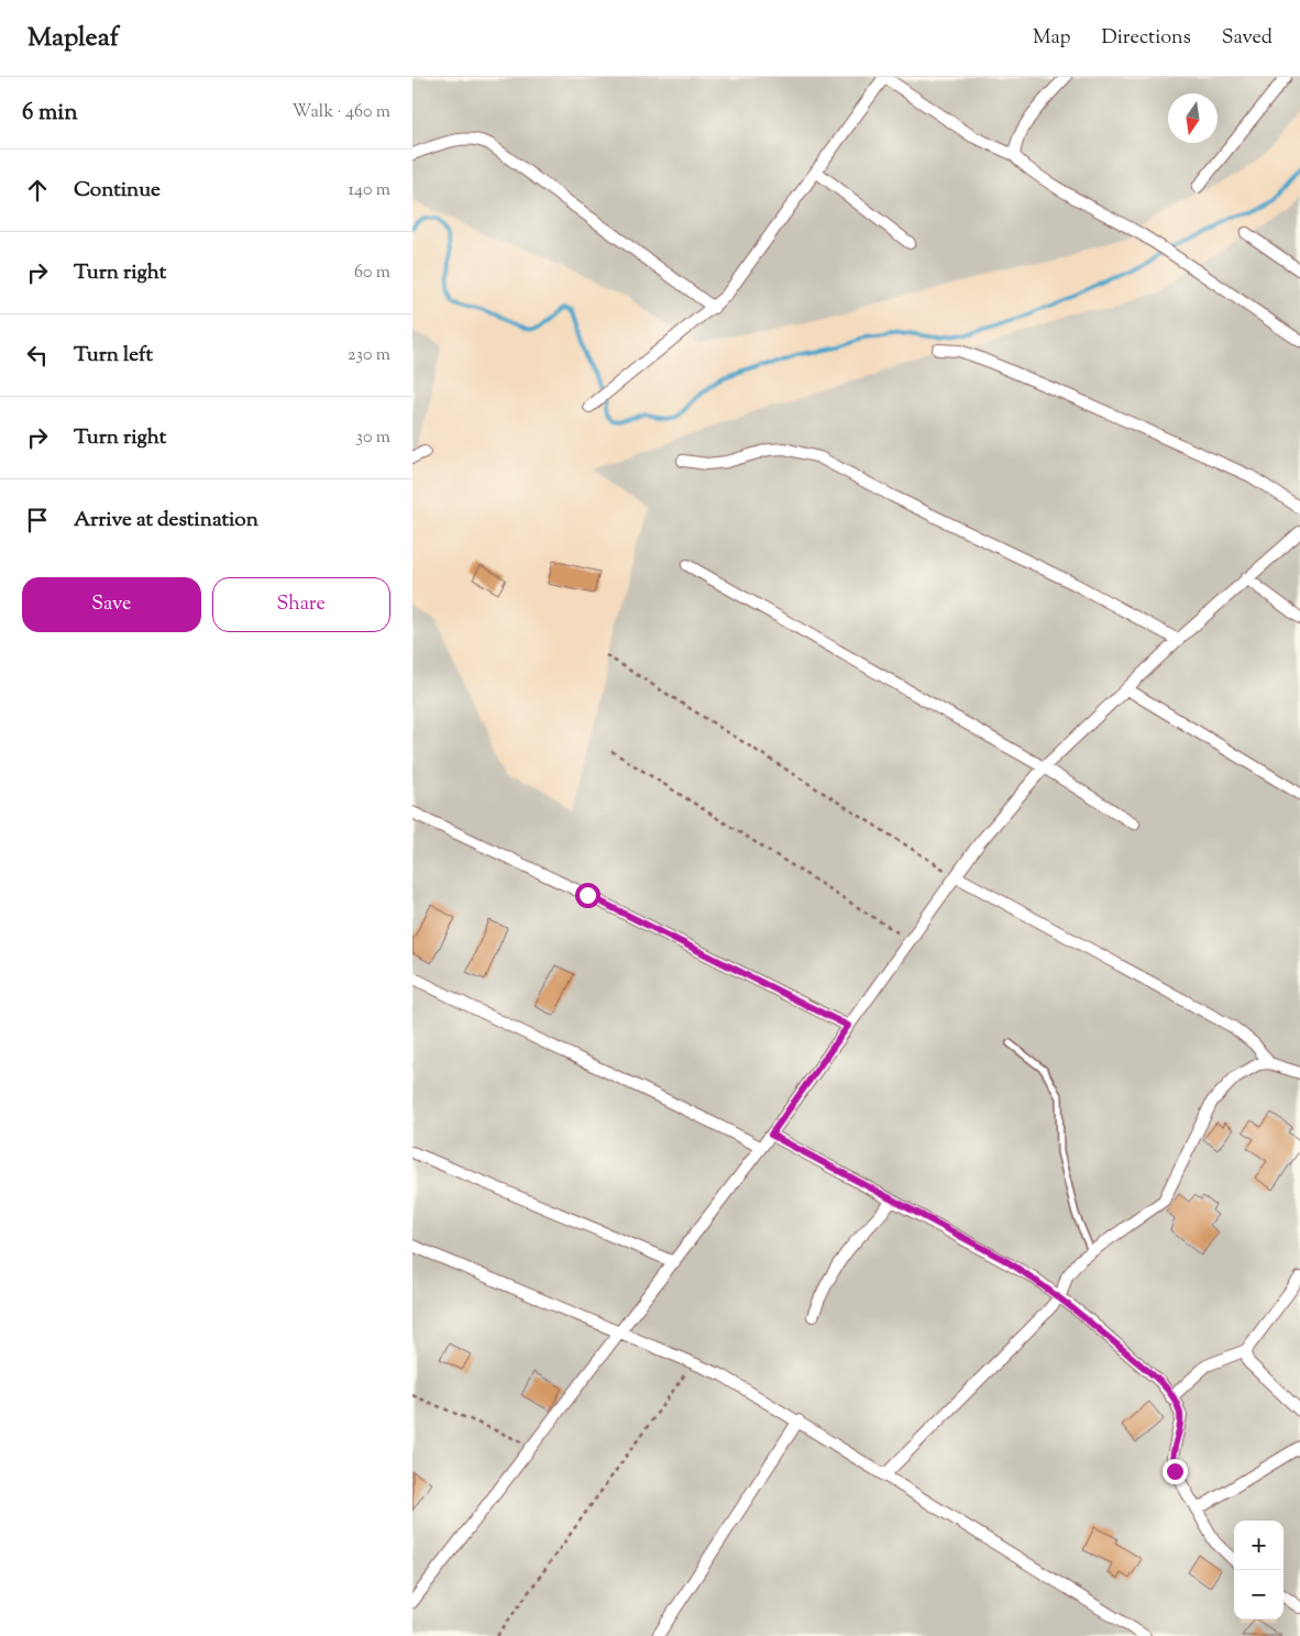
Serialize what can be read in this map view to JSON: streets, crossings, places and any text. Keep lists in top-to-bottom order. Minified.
{"north":"bottom","page":{"header":"Mapleaf","nav":["Map","Directions","Saved"],"heading":["6 min","Walk · 460 m"],"list":[["Continue","140 m"],["Turn right","60 m"],["Turn left","230 m"],["Turn right","30 m"],"Arrive at destination"],"buttons":["Save","Share"],"map_buttons":["+","−"]}}
